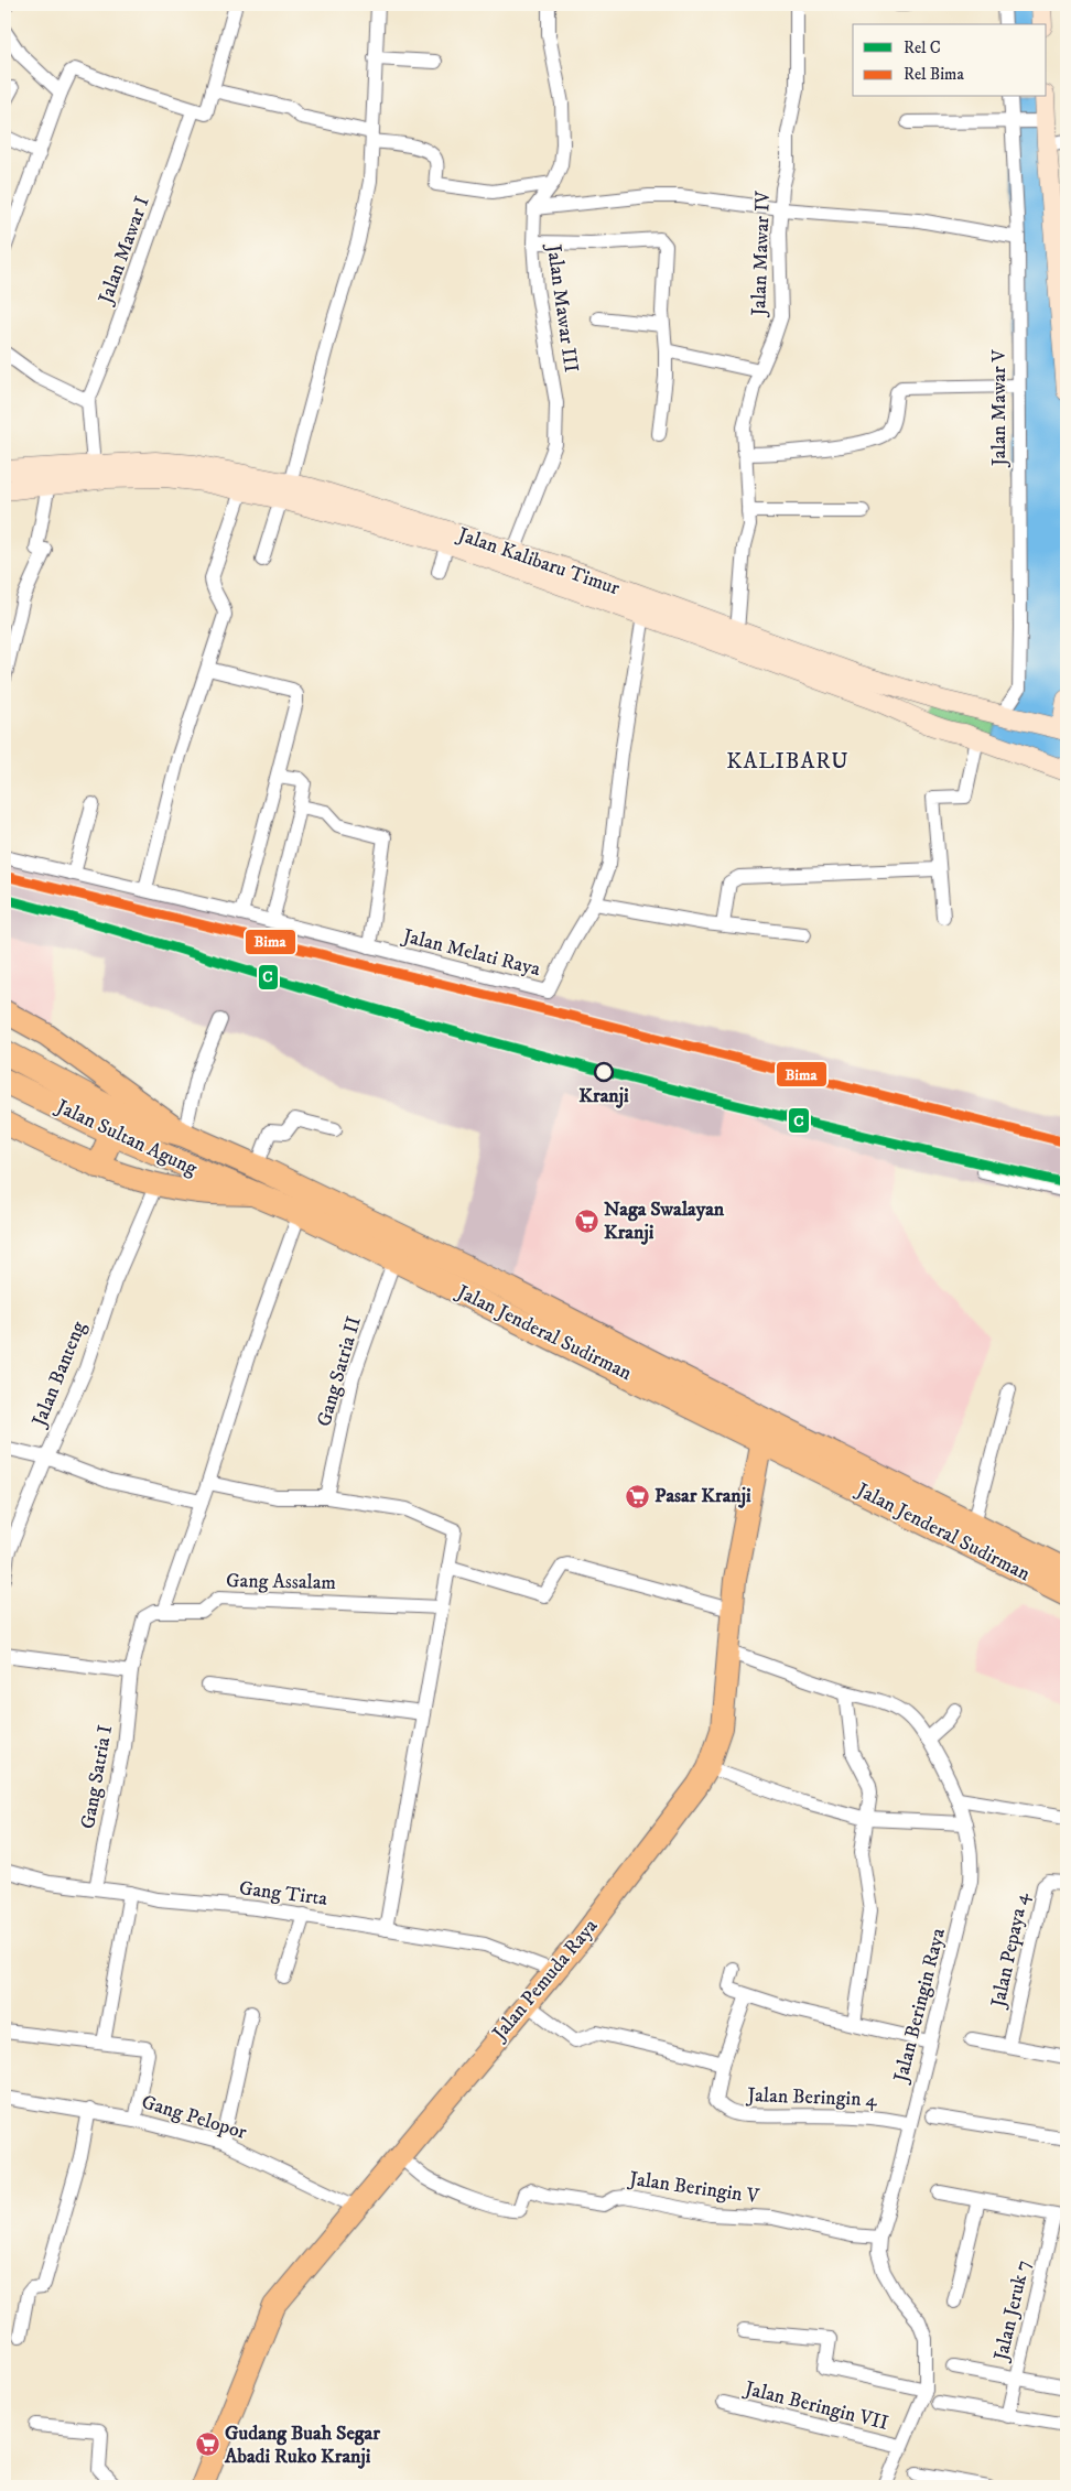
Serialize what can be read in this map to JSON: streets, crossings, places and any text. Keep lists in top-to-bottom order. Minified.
{"streets":{"highway":["Jalan Sultan Agung","Jalan Jenderal Sudirman"],"main road":["Jalan Pemuda Raya"],"street":["Jalan Mawar I","Jalan Mawar IV","Jalan Mawar III","Jalan Mawar V","Jalan Kalibaru Timur","Jalan Melati Raya","Gang Satria II","Jalan Banteng","Gang Assalam","Gang Satria I","Gang Tirta","Jalan Pepaya 4","Jalan Beringin Raya","Jalan Beringin 4","Gang Pelopor","Jalan Beringin V","Jalan Jeruk 7","Jalan Beringin VII"]},"crossings":[["Jalan Mawar IV","Jalan Kalibaru Timur"],["Jalan Mawar III","Jalan Kalibaru Timur"],["Jalan Mawar V","Jalan Kalibaru Timur"],["Jalan Kalibaru Timur","Jalan Melati Raya"],["Jalan Sultan Agung","Jalan Jenderal Sudirman"],["Jalan Jenderal Sudirman","Gang Satria II"],["Jalan Jenderal Sudirman","Jalan Banteng"],["Jalan Jenderal Sudirman","Jalan Pemuda Raya"],["Gang Satria I","Gang Tirta"],["Gang Tirta","Jalan Pemuda Raya"],["Jalan Pemuda Raya","Jalan Beringin Raya"],["Jalan Pemuda Raya","Gang Pelopor"],["Jalan Pemuda Raya","Jalan Beringin V"],["Jalan Beringin Raya","Jalan Beringin 4"],["Jalan Beringin Raya","Jalan Beringin V"],["Jalan Beringin Raya","Jalan Beringin VII"]],"districts":["KALIBARU"],"places":{"other":["Kranji"],"supermarket":["Naga Swalayan Kranji","Pasar Kranji","Gudang Buah Segar Abadi Ruko Kranji"]},"lines":["rail line Bima","rail line C"],"legend":["Rel C","Rel Bima"]}
